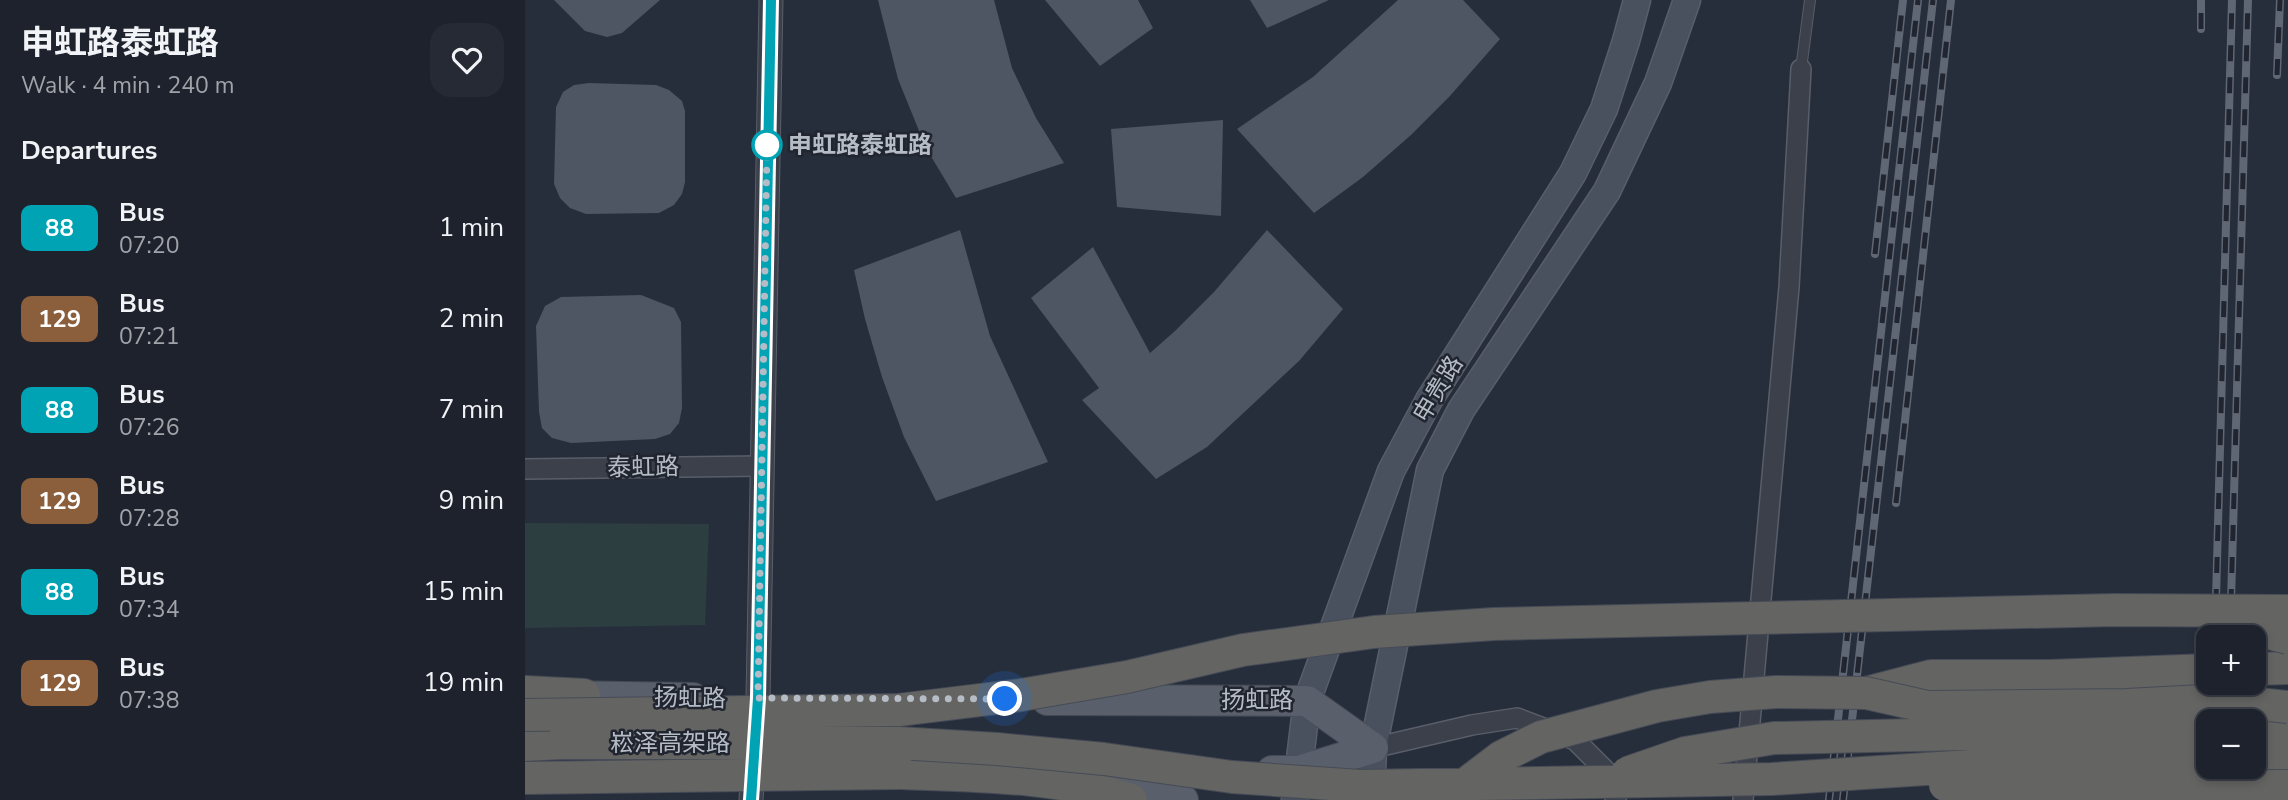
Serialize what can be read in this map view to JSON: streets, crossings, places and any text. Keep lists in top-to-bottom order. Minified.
{"streets":{"highway":["崧泽高架路"],"main road":["申贵路","扬虹路"],"street":["泰虹路"]},"crossings":[["申贵路","扬虹路"],["扬虹路","崧泽高架路"]],"places":["申虹路泰虹路"],"lines":["bus line 88"],"page":{"heading":[["申虹路泰虹路","Walk · 4 min · 240 m"],"Departures"],"list":[{"mark":"88","name":"Bus","note":"07:20","value":"1 min"},{"mark":"129","name":"Bus","note":"07:21","value":"2 min"},{"mark":"88","name":"Bus","note":"07:26","value":"7 min"},{"mark":"129","name":"Bus","note":"07:28","value":"9 min"},{"mark":"88","name":"Bus","note":"07:34","value":"15 min"},{"mark":"129","name":"Bus","note":"07:38","value":"19 min"}],"map_buttons":["+","−"]}}
